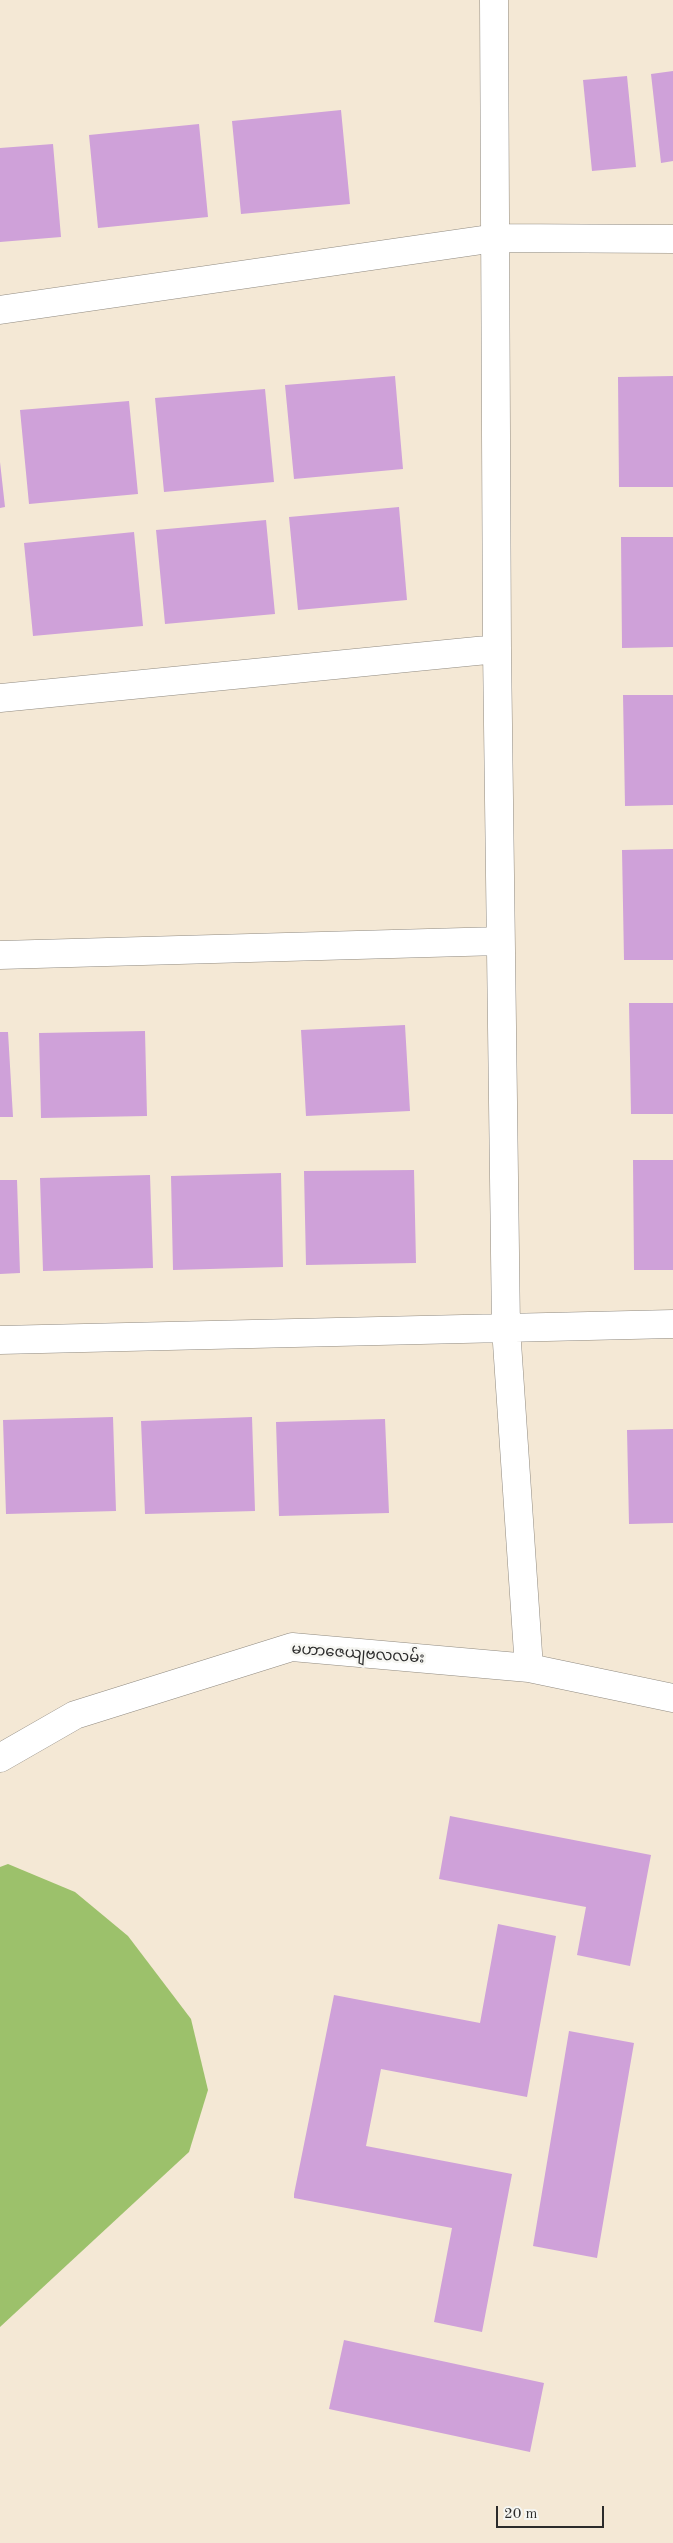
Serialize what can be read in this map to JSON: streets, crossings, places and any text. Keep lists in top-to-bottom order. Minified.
{"streets":{"street":["မဟာဇေယျဗလလမ်း"]},"scale_bar":"20 m"}
